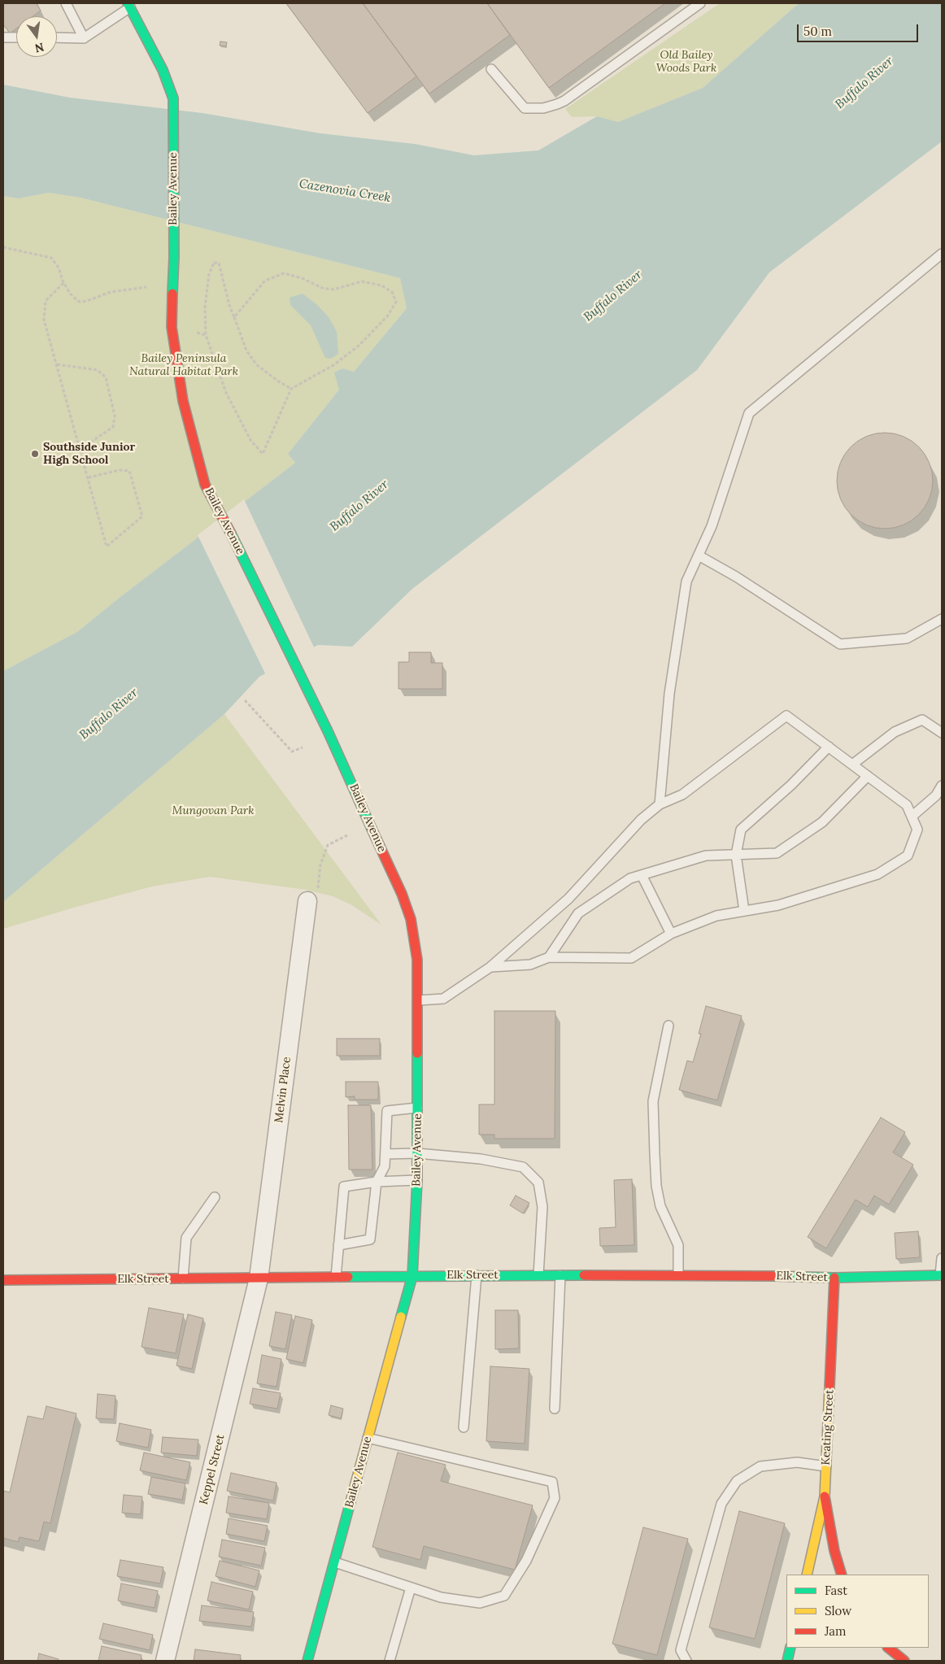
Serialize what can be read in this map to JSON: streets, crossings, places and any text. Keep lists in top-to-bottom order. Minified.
{"streets":{"main road":["Bailey Avenue","Elk Street","Keating Street"],"street":["Melvin Place","Keppel Street"]},"crossings":[["Bailey Avenue","Elk Street"],["Melvin Place","Elk Street"],["Melvin Place","Keppel Street"],["Elk Street","Keating Street"],["Elk Street","Keppel Street"]],"water":["Buffalo River","Cazenovia Creek"],"parks":["Old Bailey Woods Park","Bailey Peninsula Natural Habitat Park","Mungovan Park"],"places":["Southside Junior High School"],"legend":["Fast","Slow","Jam"],"scale_bar":"50 m","north":"bottom"}
